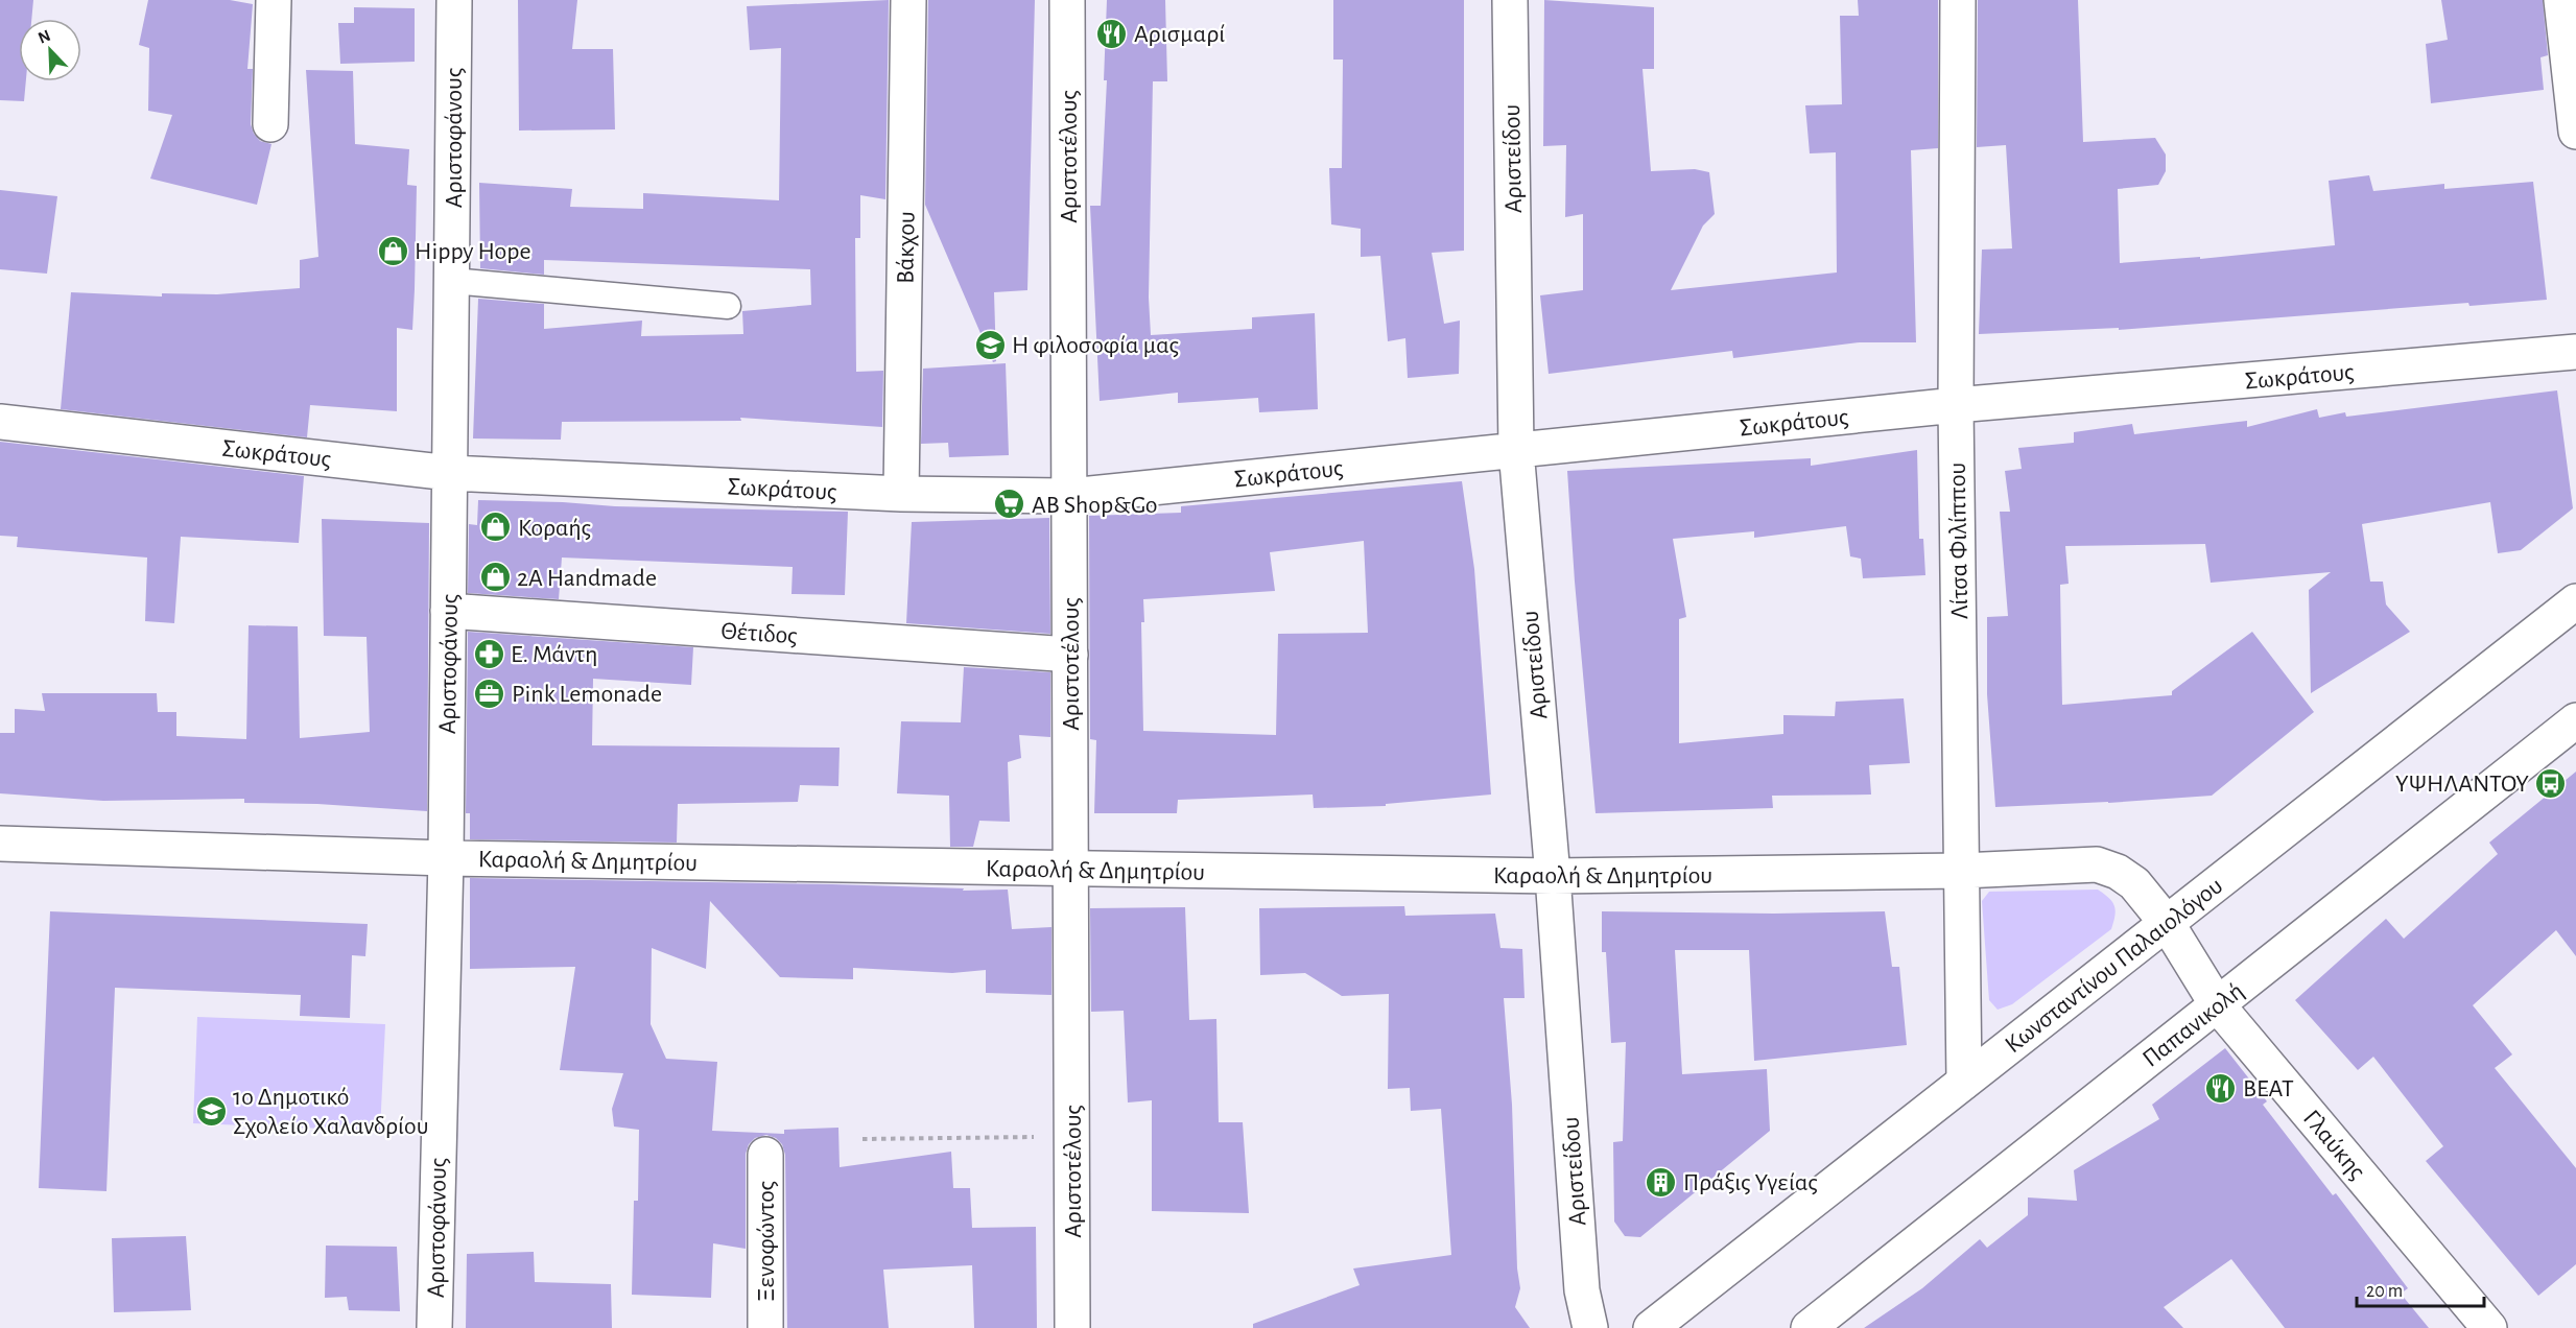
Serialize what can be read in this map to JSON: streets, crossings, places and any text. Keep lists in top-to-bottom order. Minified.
{"streets":{"street":["Αριστοφάνους","Αριστοτέλους","Αριστείδου","Βάκχου","Σωκράτους","Λίτσα Φιλίππου","Θέτιδος","Καραολή & Δημητρίου","Κωνσταντίνου Παλαιολόγου","Παπανικολή","Γλαύκης","Ξενοφώντος"]},"crossings":[["Αριστοφάνους","Σωκράτους"],["Αριστοφάνους","Θέτιδος"],["Αριστοφάνους","Καραολή & Δημητρίου"],["Αριστοτέλους","Σωκράτους"],["Αριστοτέλους","Θέτιδος"],["Αριστοτέλους","Καραολή & Δημητρίου"],["Αριστείδου","Σωκράτους"],["Αριστείδου","Καραολή & Δημητρίου"],["Βάκχου","Σωκράτους"],["Σωκράτους","Λίτσα Φιλίππου"],["Λίτσα Φιλίππου","Καραολή & Δημητρίου"],["Λίτσα Φιλίππου","Κωνσταντίνου Παλαιολόγου"],["Καραολή & Δημητρίου","Κωνσταντίνου Παλαιολόγου"],["Καραολή & Δημητρίου","Γλαύκης"],["Κωνσταντίνου Παλαιολόγου","Γλαύκης"],["Παπανικολή","Γλαύκης"]],"places":{"restaurant":["Αρισμαρί","ΒΕΑΤ"],"shop":["Hippy Hope","Κοραής","2A Handmade"],"school or university":["Η φιλοσοφία μας","1ο Δημοτικό Σχολείο Χαλανδρίου"],"supermarket":["ΑΒ Shop&Go"],"pharmacy":["Ε. Μάντη"],"office":["Pink Lemonade"],"bus stop":["ΥΨΗΛΑΝΤΟΥ"],"building":["Πράξις Υγείας"]},"scale_bar":"20 m","north":"top left"}
